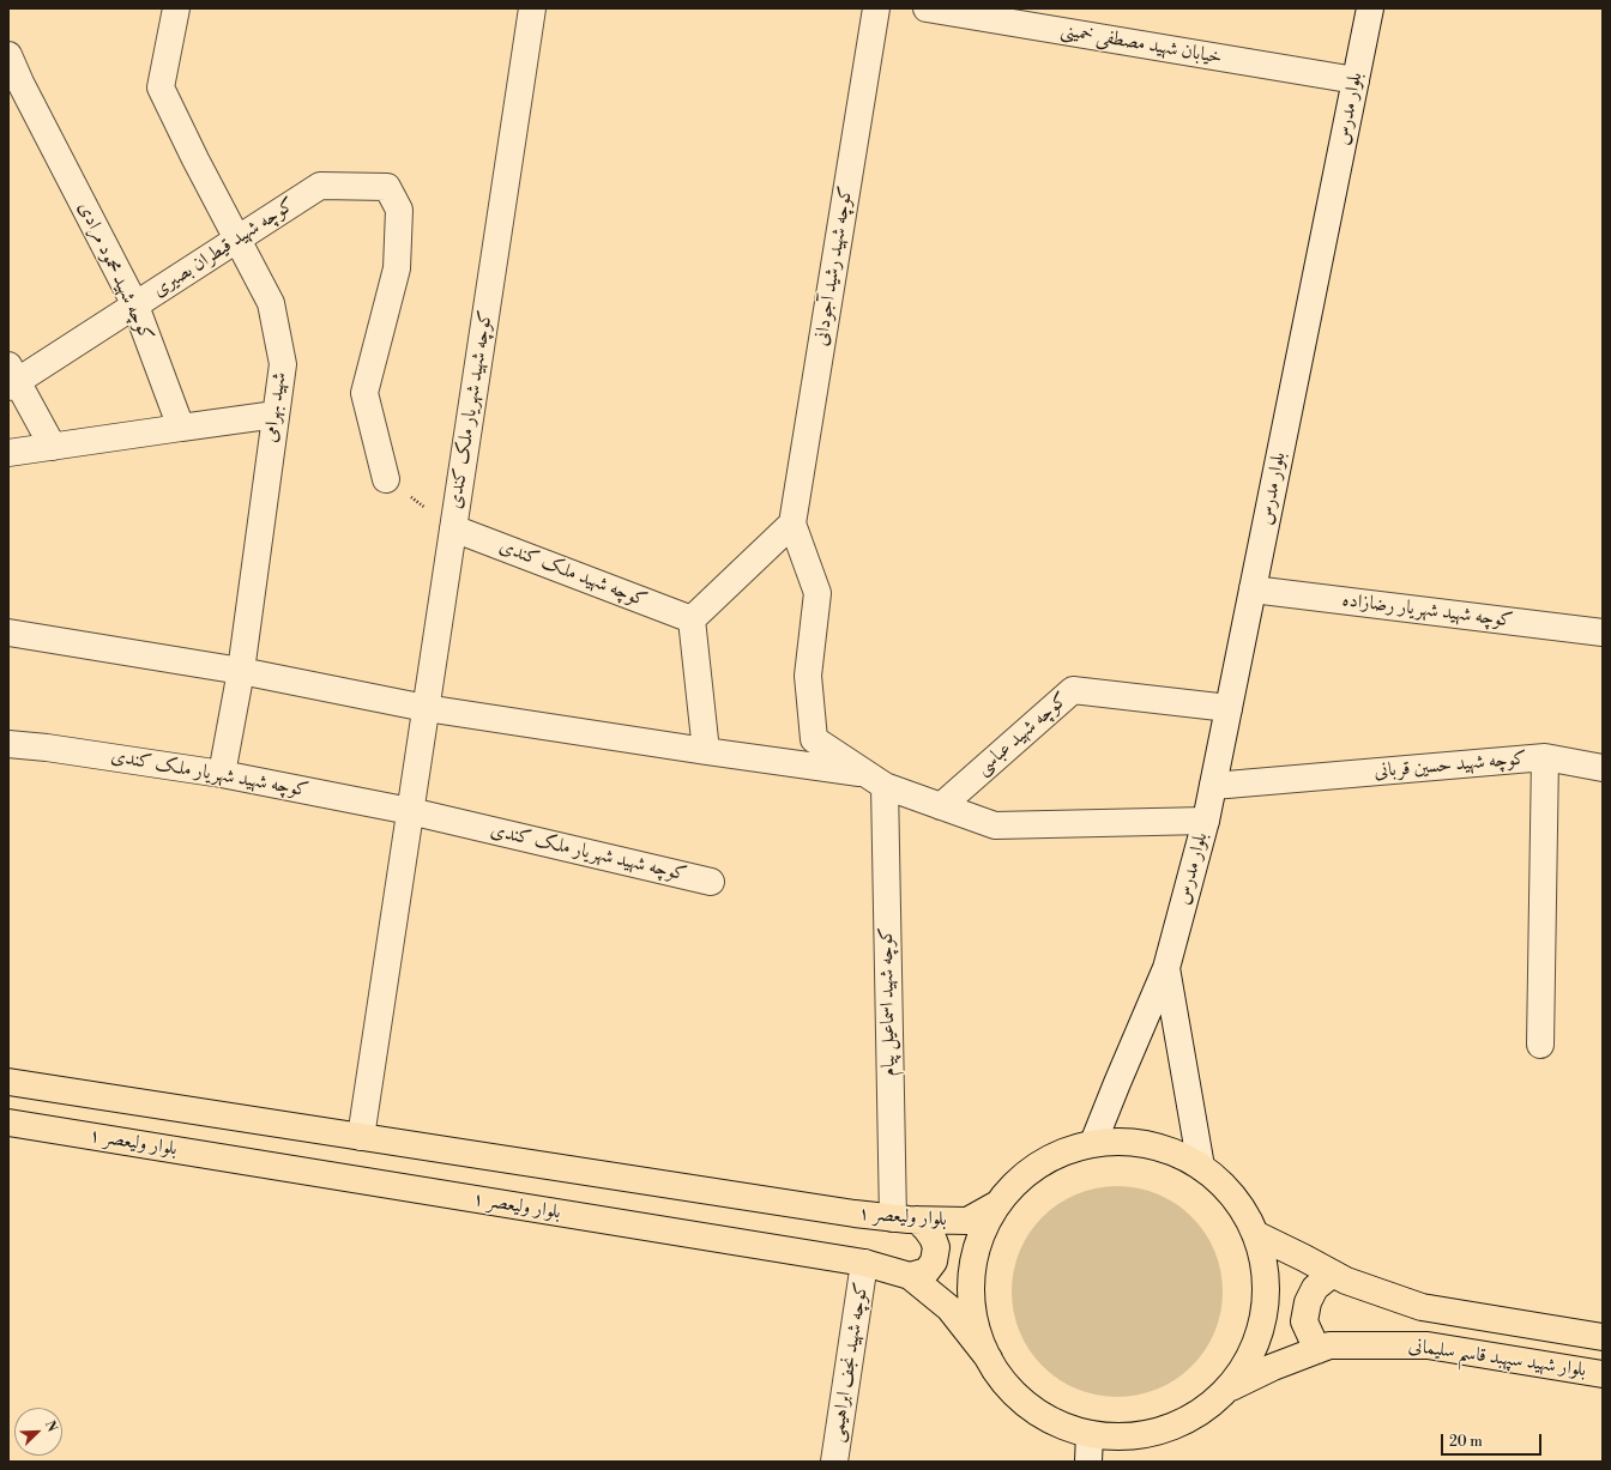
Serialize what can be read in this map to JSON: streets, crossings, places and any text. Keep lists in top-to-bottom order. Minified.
{"streets":{"main road":["بلوار ولیعصر ۱","بلوار شهید سپهبد قاسم سلیمانی"],"street":["خیابان شهید مصطفی خمینی","بلوار مدرس","کوچه شهید قیطران بصیری","کوچه شهید رشید آجودانی","کوچه شهید محمود مرادی","شهید بهرامی","کوچه شهید شهریار ملک کندی","کوچه شهید ملک کندی","کوچه شهید شهریار رضازاده","کوچه شهید عباسی","کوچه شهید حسین قربانی","کوچه شهید اسماعیل پیام","کوچه شهید نجف ابراهیمی"]},"crossings":[["خیابان شهید مصطفی خمینی","بلوار مدرس"],["بلوار مدرس","کوچه شهید شهریار رضازاده"],["بلوار مدرس","کوچه شهید عباسی"],["بلوار مدرس","کوچه شهید حسین قربانی"],["کوچه شهید قیطران بصیری","کوچه شهید محمود مرادی"],["کوچه شهید قیطران بصیری","شهید بهرامی"],["شهید بهرامی","کوچه شهید شهریار ملک کندی"],["کوچه شهید شهریار ملک کندی","کوچه شهید ملک کندی"],["کوچه شهید شهریار ملک کندی","بلوار ولیعصر ۱"],["کوچه شهید اسماعیل پیام","بلوار ولیعصر ۱"],["بلوار ولیعصر ۱","کوچه شهید نجف ابراهیمی"]],"scale_bar":"20 m","north":"top right"}
